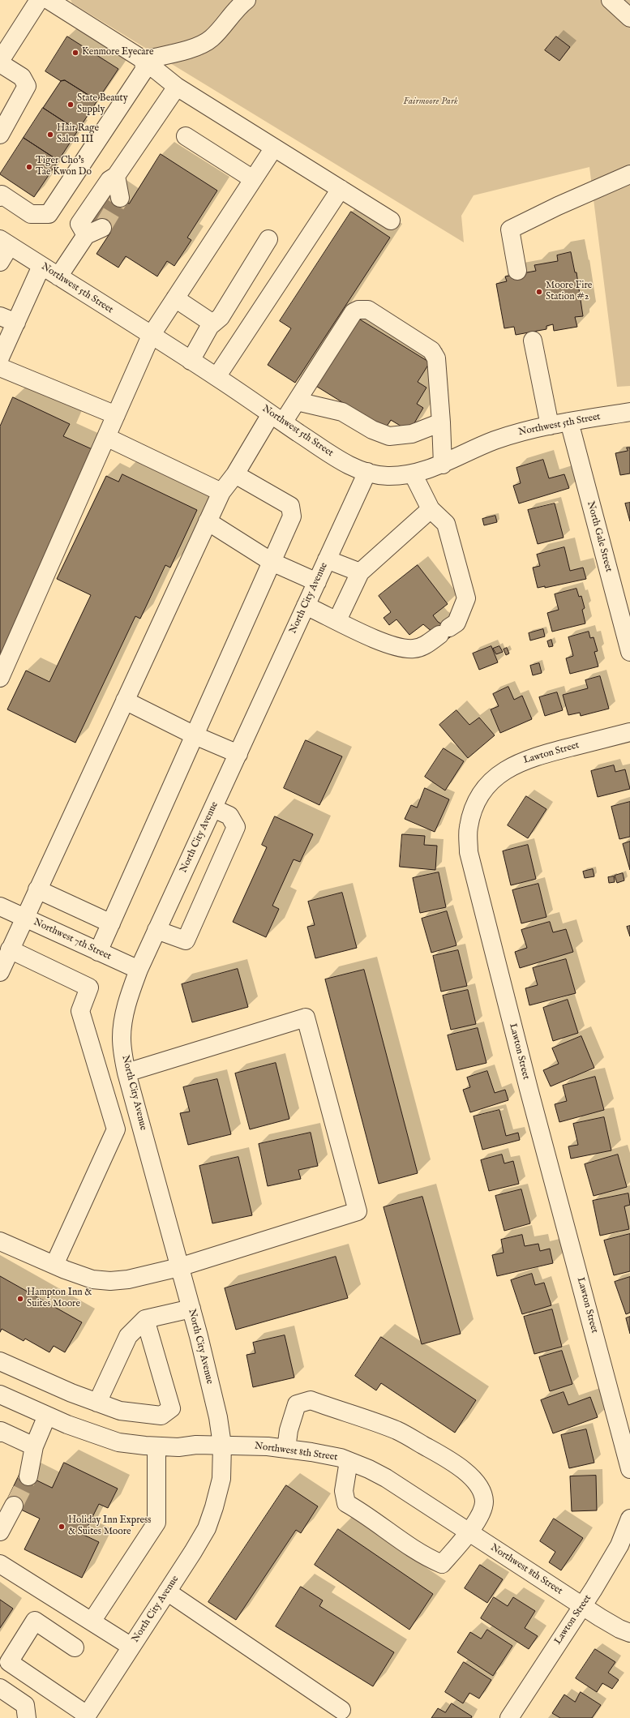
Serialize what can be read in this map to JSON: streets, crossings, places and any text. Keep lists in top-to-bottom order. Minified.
{"streets":{"street":["Northwest 5th Street","North Gale Street","North City Avenue","Lawton Street","Northwest 7th Street","Northwest 8th Street"]},"crossings":[["Northwest 5th Street","North Gale Street"],["Northwest 5th Street","North City Avenue"],["North City Avenue","Northwest 7th Street"],["North City Avenue","Northwest 8th Street"],["Lawton Street","Northwest 8th Street"]],"parks":["Fairmoore Park"],"places":["Kenmore Eyecare","State Beauty Supply","Hair Rage Salon III","Tiger Cho's Tae Kwon Do","Moore Fire Station #2","Hampton Inn & Suites Moore","Holiday Inn Express & Suites Moore"]}
